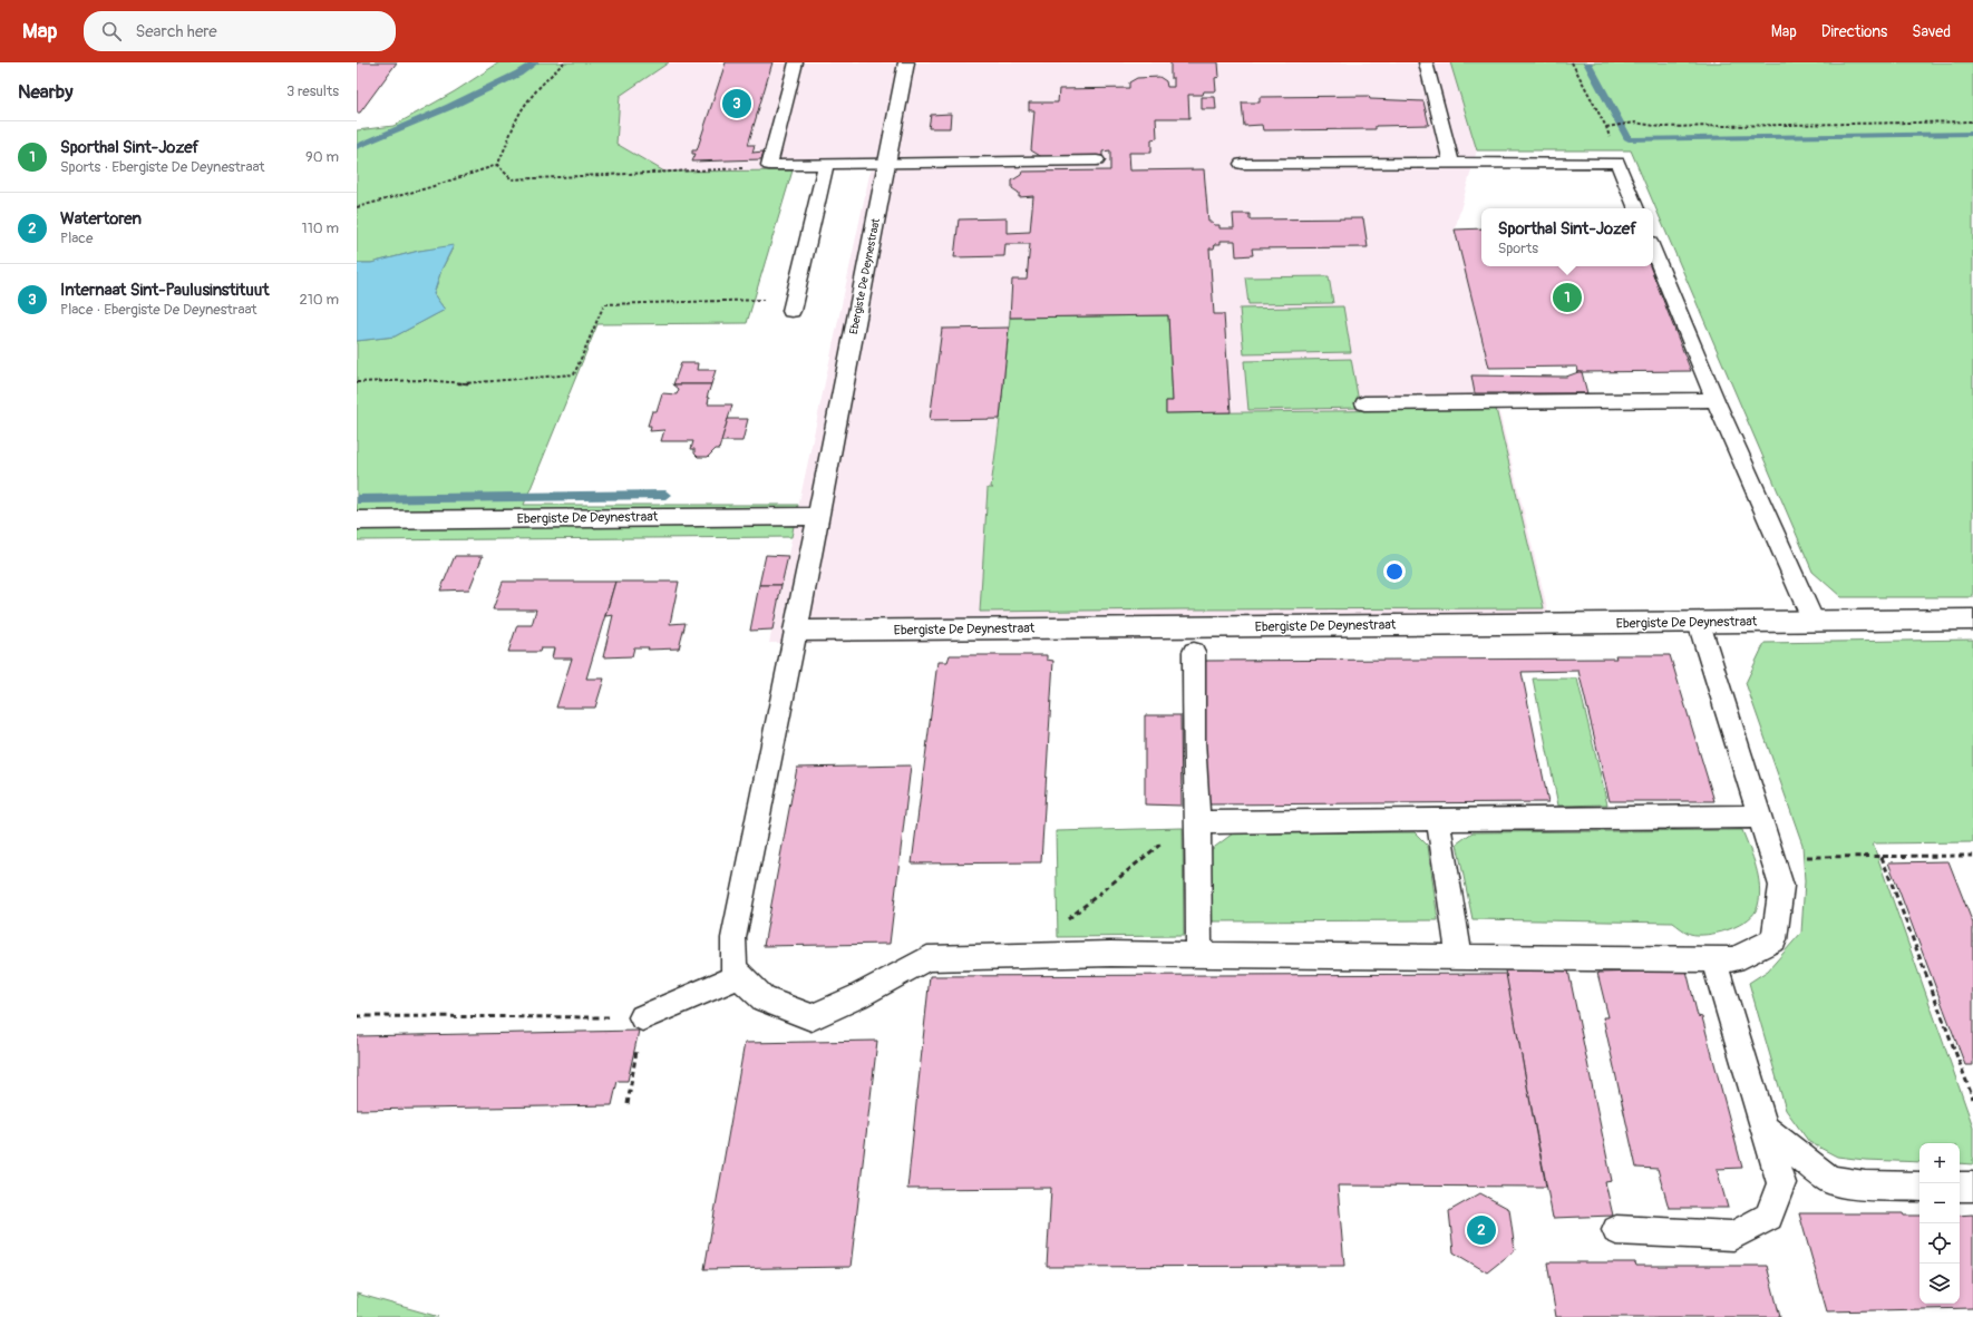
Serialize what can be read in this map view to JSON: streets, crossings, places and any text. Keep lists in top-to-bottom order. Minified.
{"streets":{"street":["Ebergiste De Deynestraat"]},"page":{"header":"Map","search":"Search here","nav":["Map","Directions","Saved"],"heading":["Nearby","3 results"],"pins":["3","1","2"],"list":[{"mark":"1","name":"Sporthal Sint-Jozef","note":"Sports · Ebergiste De Deynestraat","value":"90 m"},{"mark":"2","name":"Watertoren","note":"Place","value":"110 m"},{"mark":"3","name":"Internaat Sint-Paulusinstituut","note":"Place · Ebergiste De Deynestraat","value":"210 m"}],"popup":["Sporthal Sint-Jozef","Sports"],"map_buttons":["+","−"]}}
